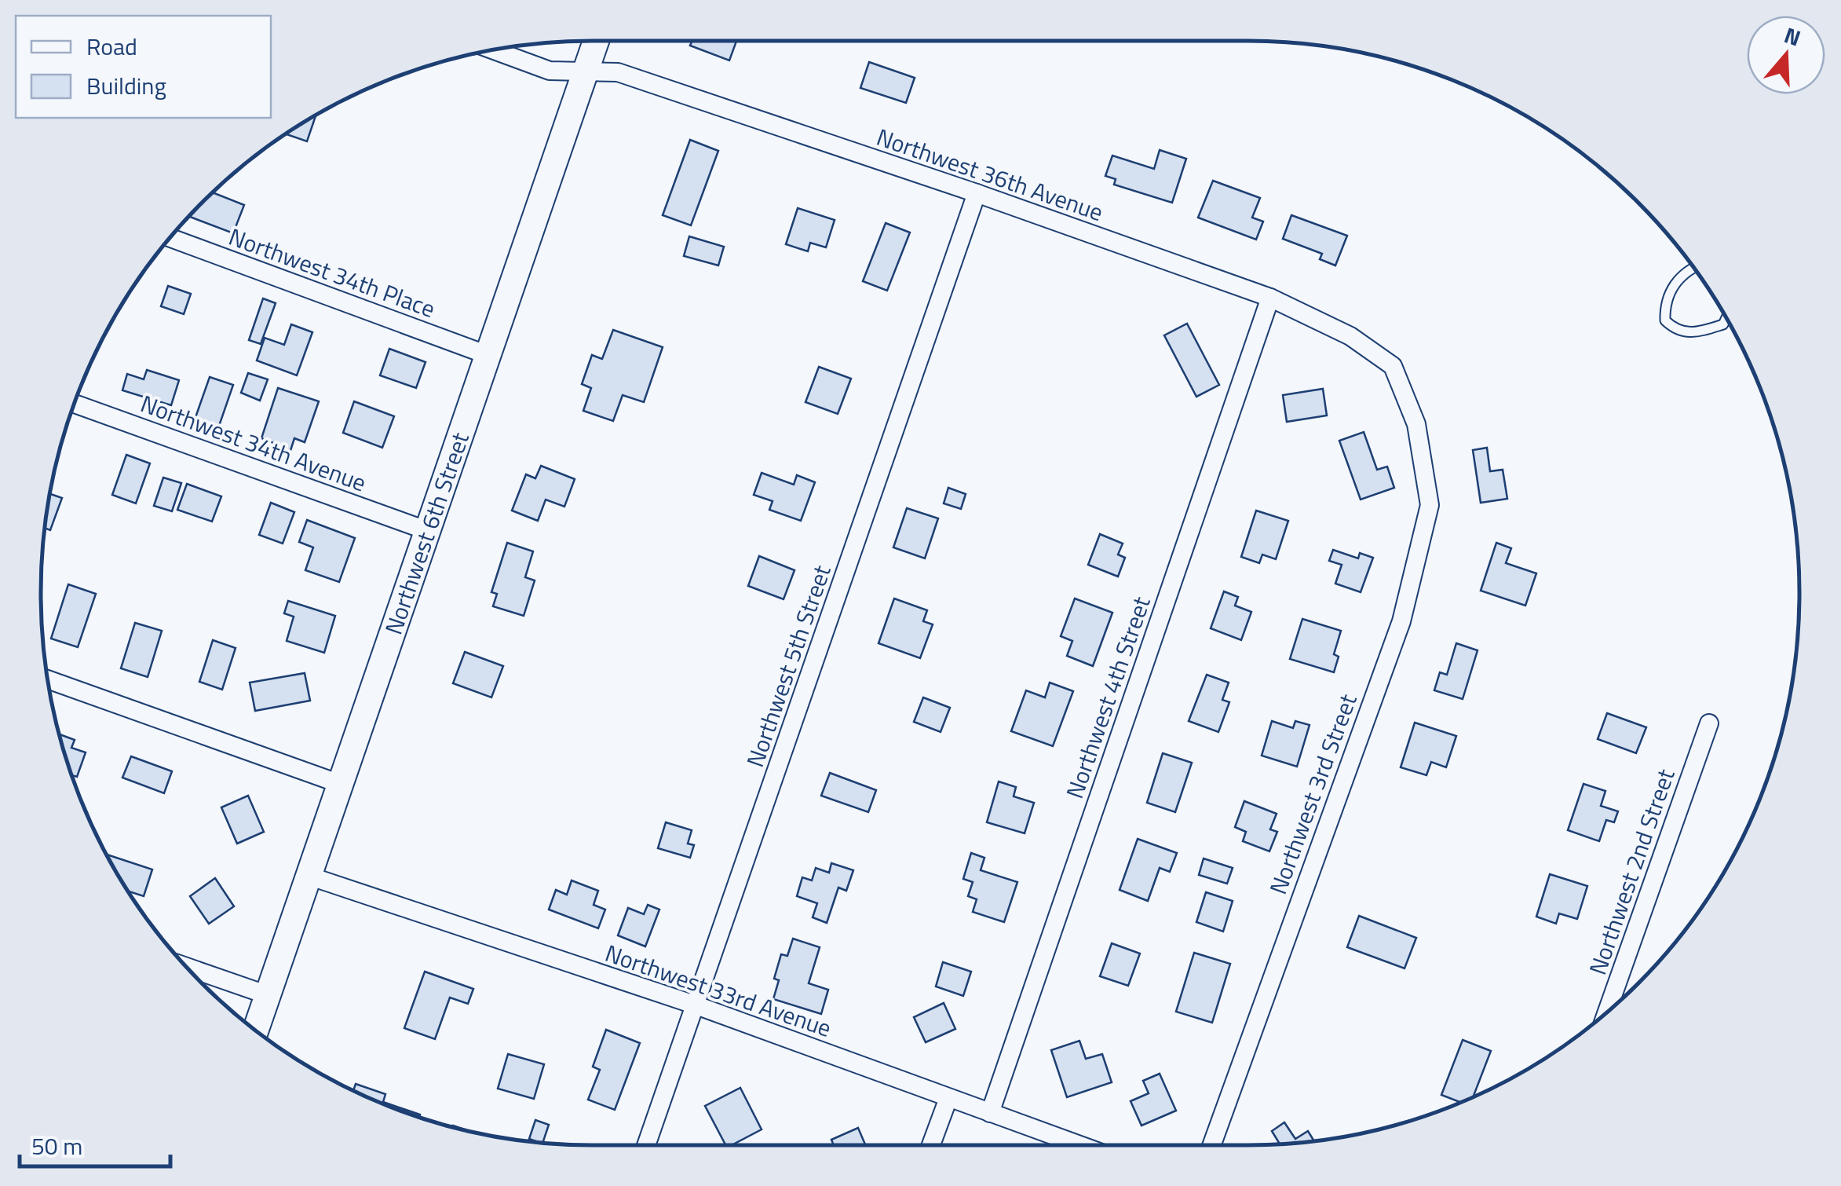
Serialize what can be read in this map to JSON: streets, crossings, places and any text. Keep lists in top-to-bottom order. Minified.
{"streets":{"main road":["Northwest 6th Street"],"street":["Northwest 36th Avenue","Northwest 34th Place","Northwest 34th Avenue","Northwest 5th Street","Northwest 4th Street","Northwest 3rd Street","Northwest 2nd Street","Northwest 33rd Avenue"]},"crossings":[["Northwest 36th Avenue","Northwest 6th Street"],["Northwest 36th Avenue","Northwest 5th Street"],["Northwest 36th Avenue","Northwest 4th Street"],["Northwest 36th Avenue","Northwest 3rd Street"],["Northwest 34th Place","Northwest 6th Street"],["Northwest 34th Avenue","Northwest 6th Street"],["Northwest 6th Street","Northwest 33rd Avenue"],["Northwest 5th Street","Northwest 33rd Avenue"],["Northwest 4th Street","Northwest 33rd Avenue"]],"legend":["Road","Building"],"scale_bar":"50 m","north":"top"}
